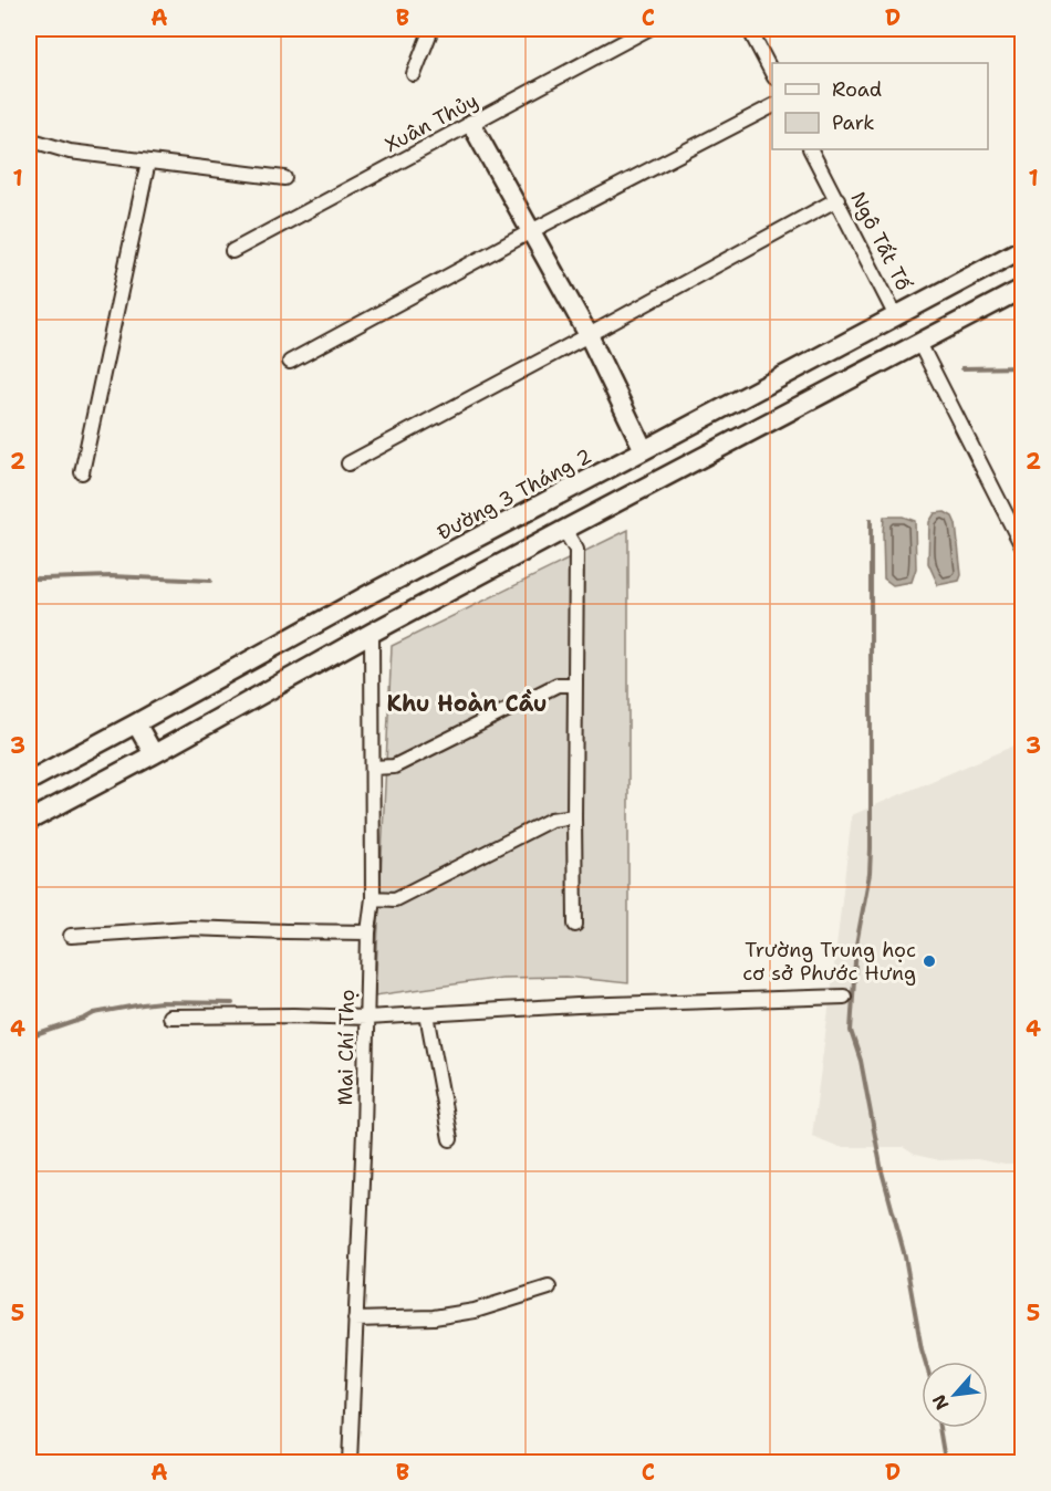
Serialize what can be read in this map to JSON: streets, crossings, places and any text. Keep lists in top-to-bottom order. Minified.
{"streets":{"main road":["Đường 3 Tháng 2"],"street":["Xuân Thủy","Ngô Tất Tố","Mai Chí Thọ"]},"crossings":[["Ngô Tất Tố","Đường 3 Tháng 2"]],"districts":["Khu Hoàn Cầu"],"places":["Trường Trung học cơ sở Phước Hưng"],"legend":["Road","Park"],"north":"bottom left","grid":{"columns":["A","B","C","D"],"rows":["1","2","3","4","5"]}}
